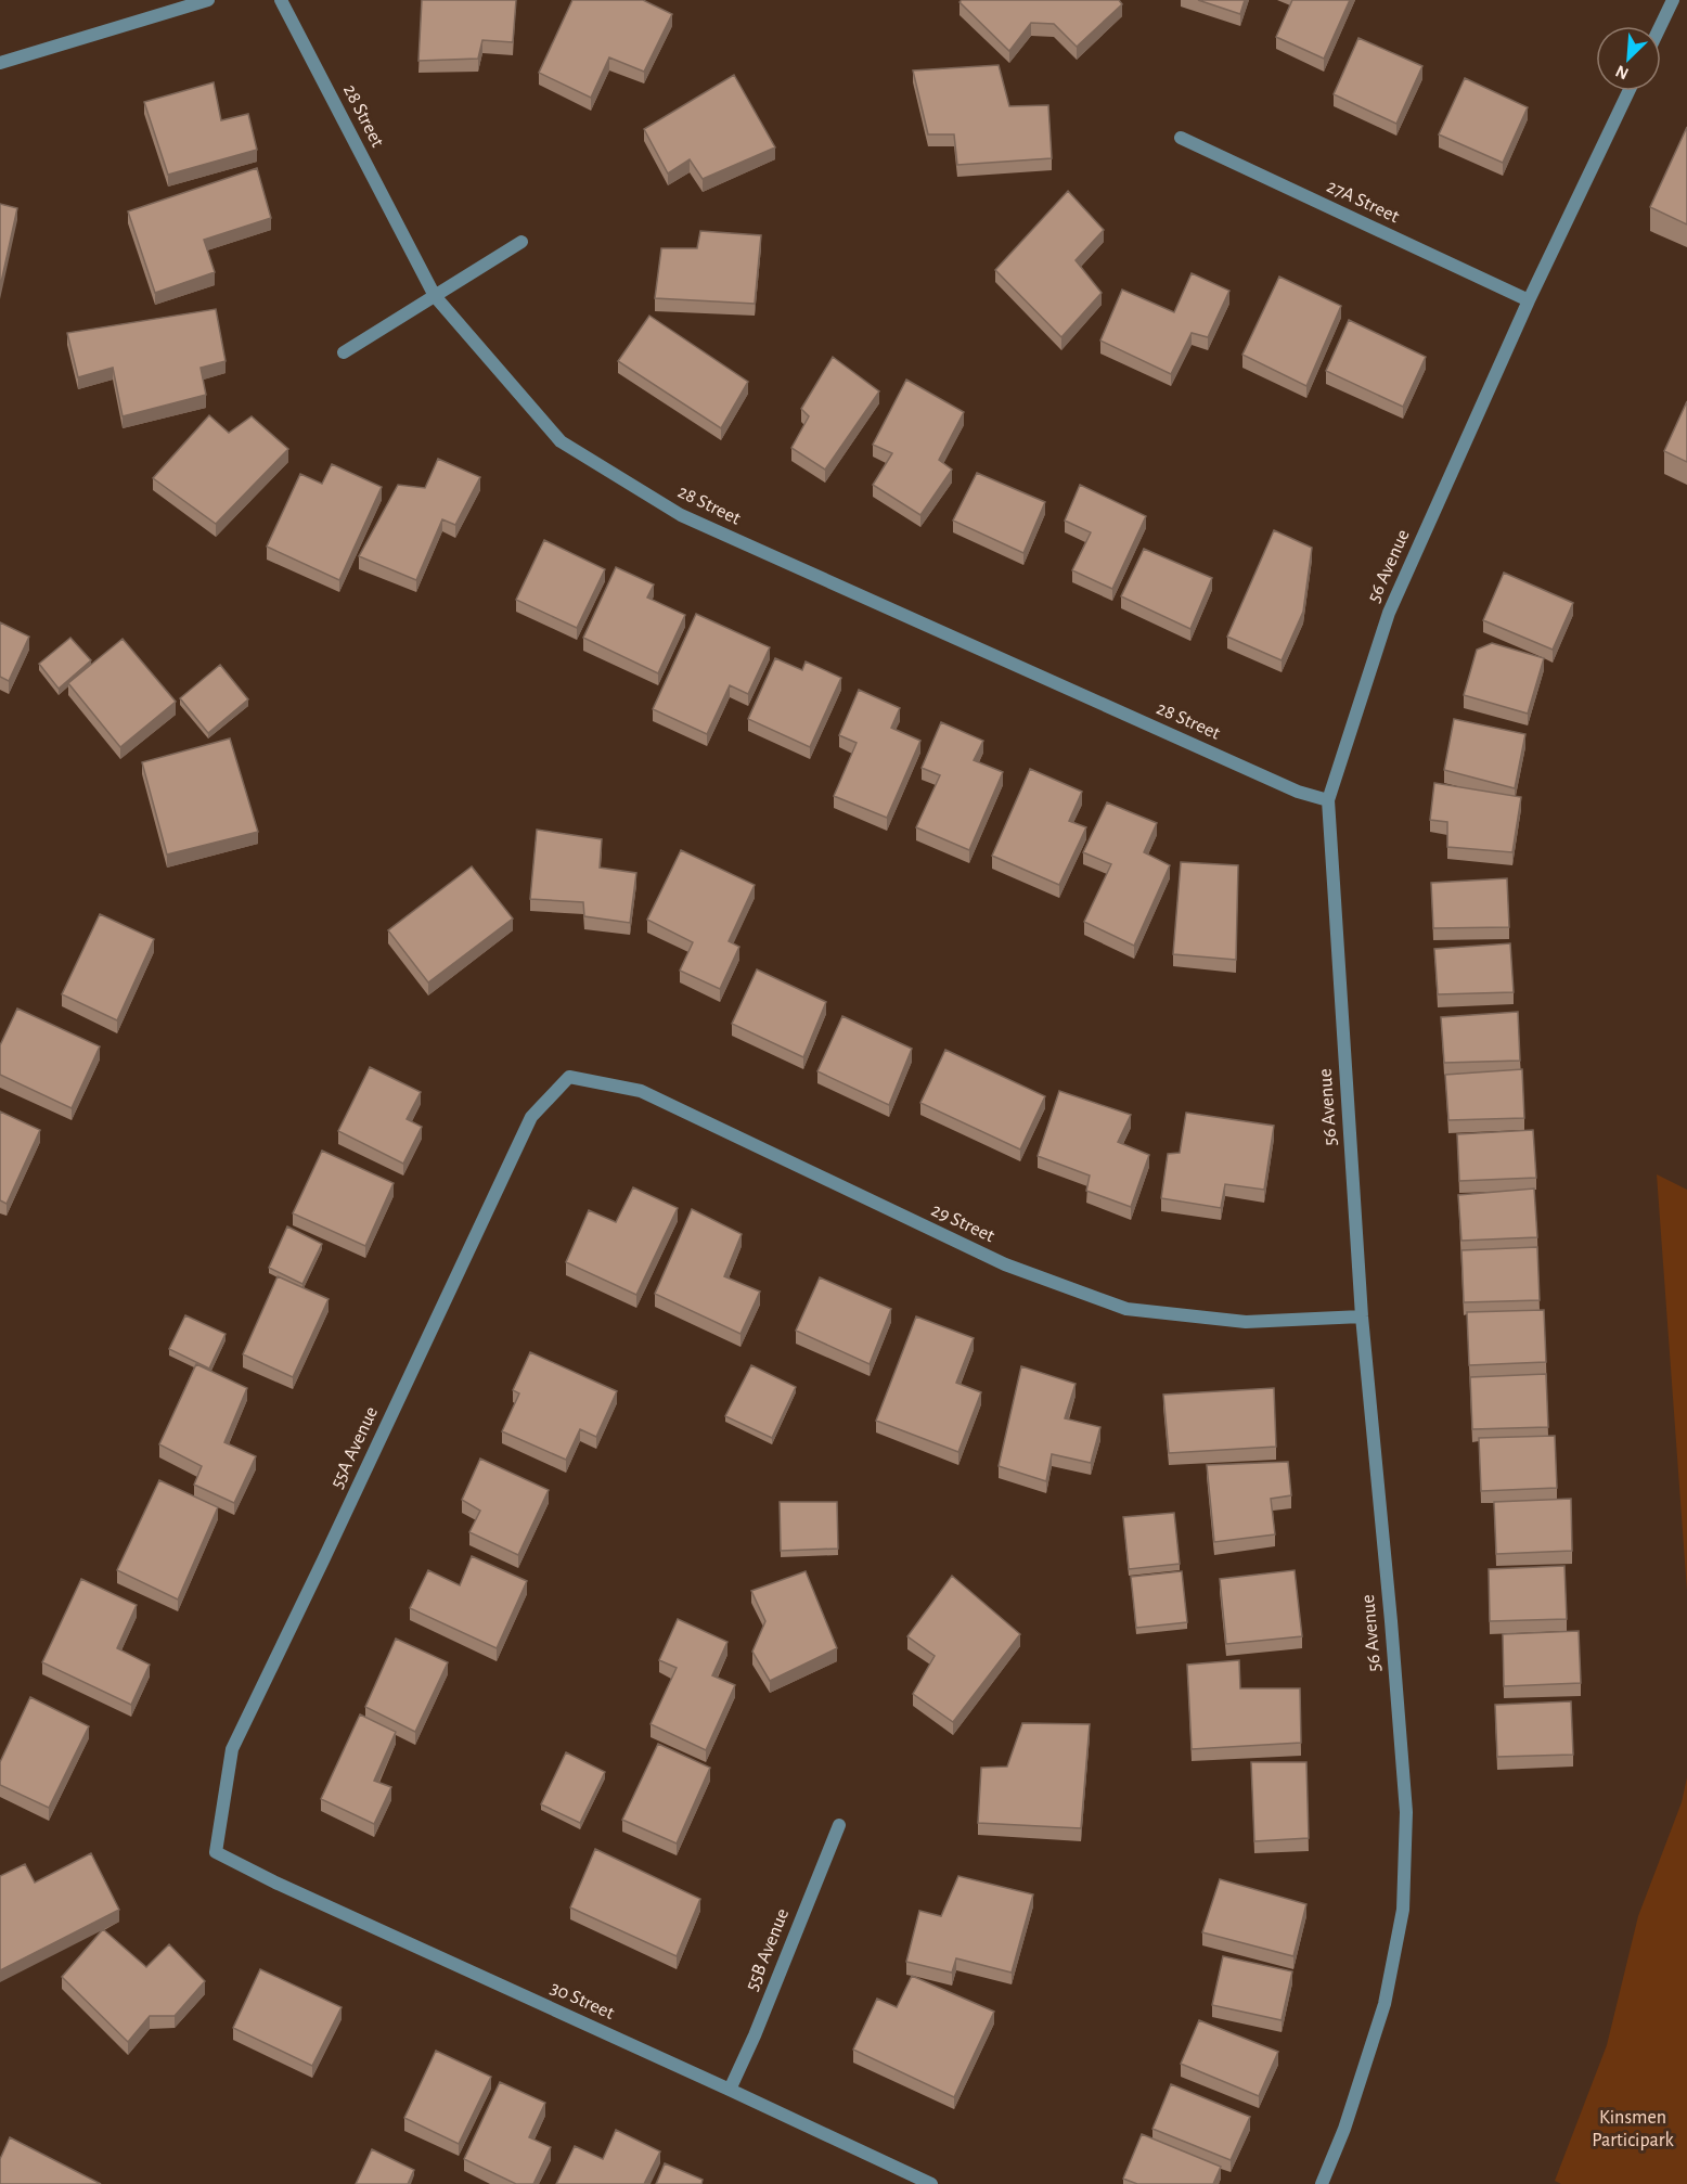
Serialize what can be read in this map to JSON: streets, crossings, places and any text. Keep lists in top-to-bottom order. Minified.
{"streets":{"street":["28 Street","27A Street","56 Avenue","29 Street","55A Avenue","55B Avenue","30 Street"]},"crossings":[["28 Street","56 Avenue"],["27A Street","56 Avenue"],["56 Avenue","29 Street"],["29 Street","55A Avenue"],["55A Avenue","30 Street"],["55B Avenue","30 Street"]],"parks":["Kinsmen Participark"],"north":"bottom left"}
